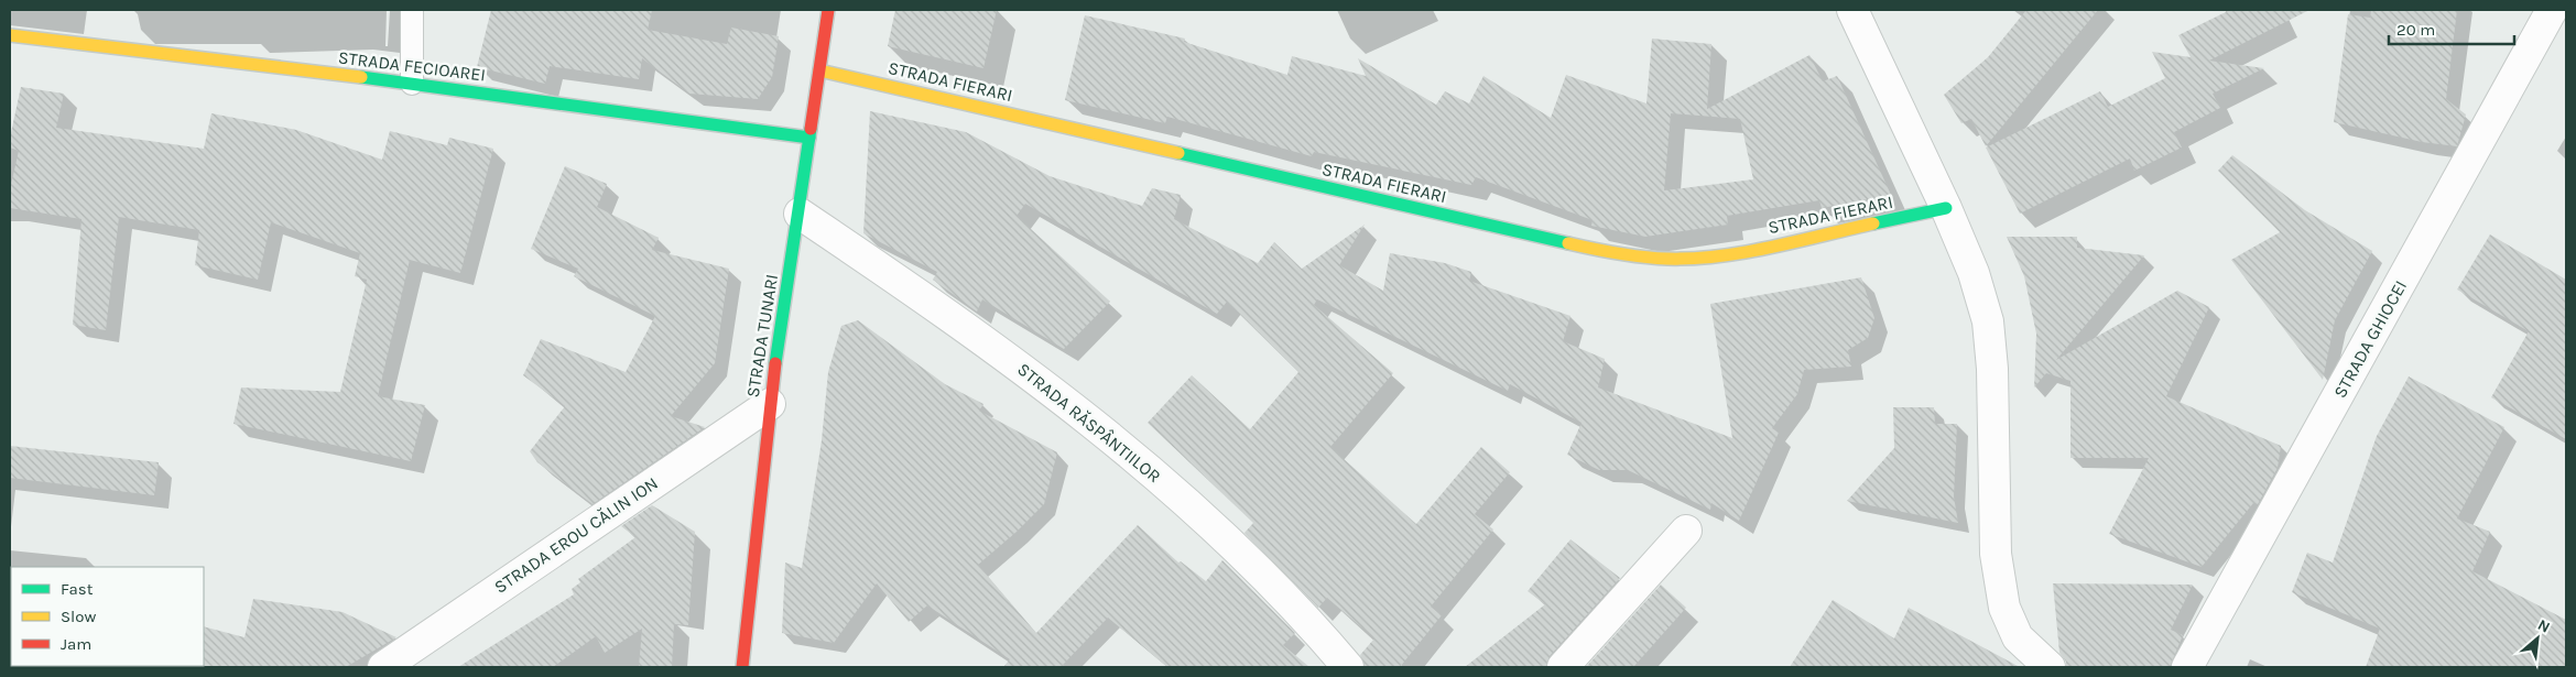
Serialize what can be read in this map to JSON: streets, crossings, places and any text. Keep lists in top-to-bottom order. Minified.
{"streets":{"street":["STRADA FECIOAREI","STRADA FIERARI","STRADA TUNARI","STRADA GHIOCEI","STRADA RĂSPÂNTIILOR","STRADA EROU CĂLIN ION"]},"crossings":[["STRADA FECIOAREI","STRADA TUNARI"],["STRADA FIERARI","STRADA TUNARI"],["STRADA TUNARI","STRADA RĂSPÂNTIILOR"],["STRADA TUNARI","STRADA EROU CĂLIN ION"]],"legend":["Fast","Slow","Jam"],"scale_bar":"20 m","north":"top right"}
